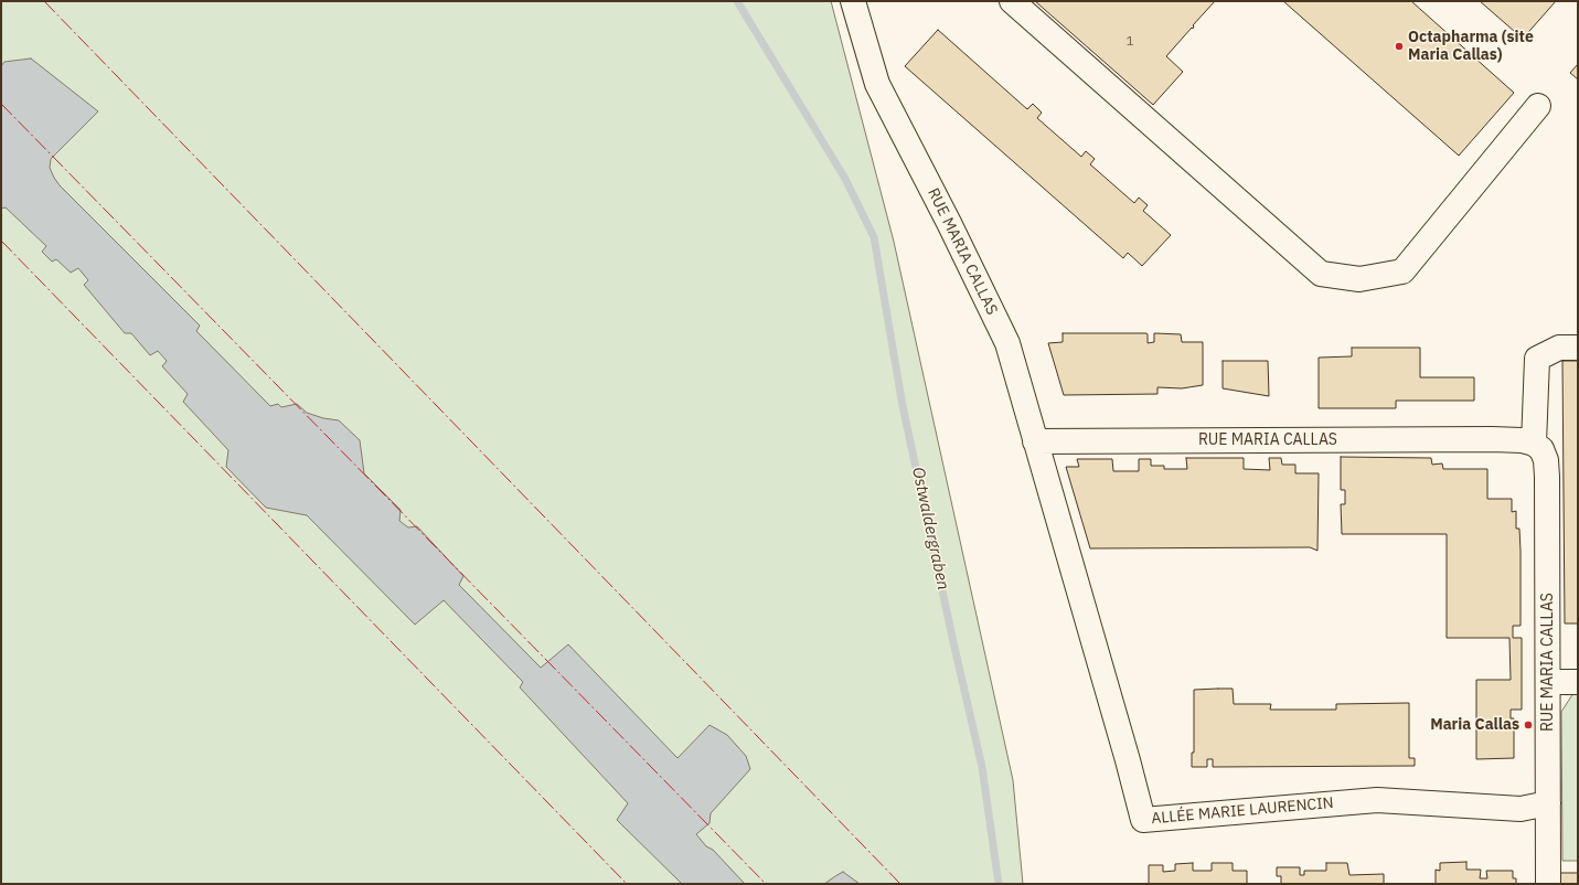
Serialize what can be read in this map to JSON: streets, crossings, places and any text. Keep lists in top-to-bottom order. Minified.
{"streets":{"street":["RUE MARIA CALLAS","ALLÉE MARIE LAURENCIN"]},"crossings":[["RUE MARIA CALLAS","ALLÉE MARIE LAURENCIN"]],"water":["Ostwaldergraben"],"places":["Octapharma (site Maria Callas)","Maria Callas"],"house_numbers":["1"]}
